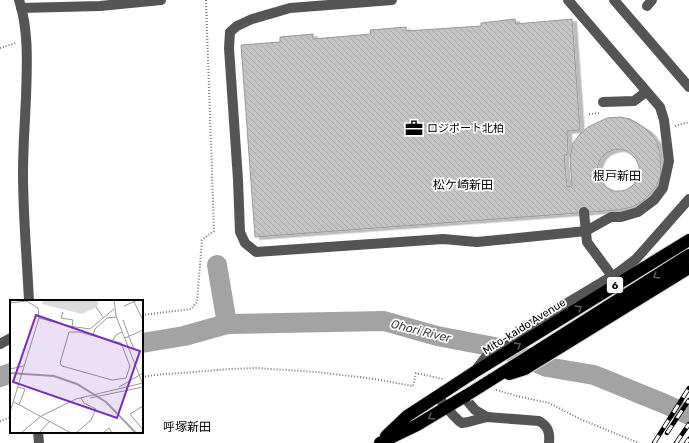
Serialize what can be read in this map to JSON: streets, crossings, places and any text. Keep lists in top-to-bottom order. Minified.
{"streets":{"highway":["6","Mito-kaido Avenue"]},"districts":["根戸新田","松ケ崎新田","呼塚新田"],"water":["Ohori River"],"places":{"office":["ロジポート北柏"]}}
